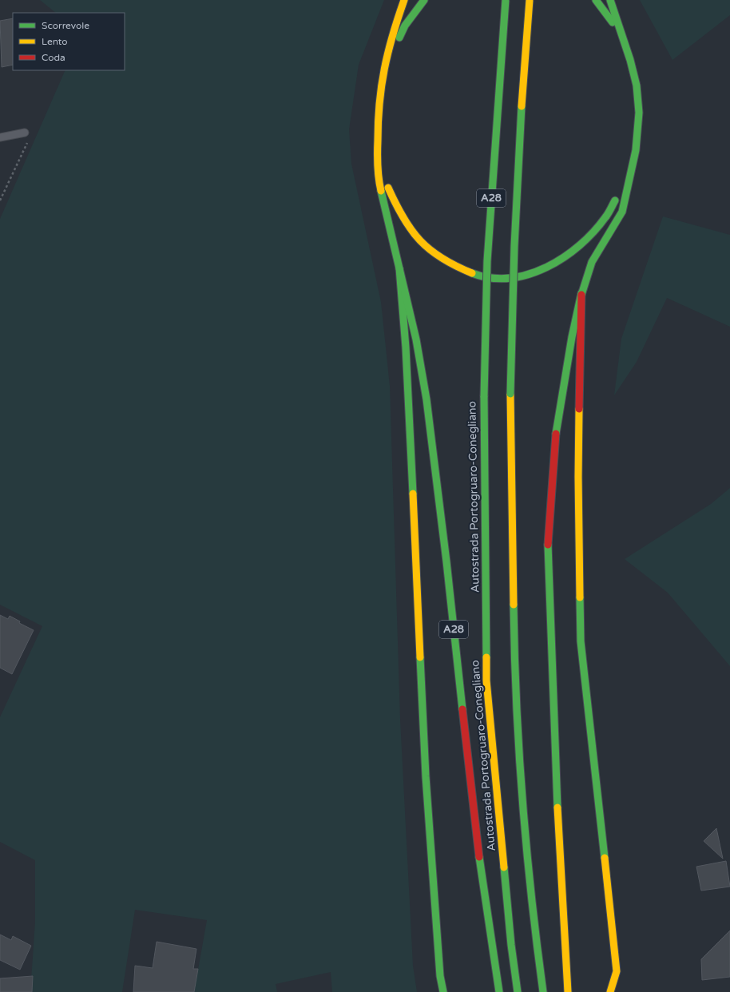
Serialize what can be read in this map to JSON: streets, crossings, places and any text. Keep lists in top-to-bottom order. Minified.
{"streets":{"main road":["A28","Autostrada Portogruaro-Conegliano"]},"legend":["Scorrevole","Lento","Coda"]}
